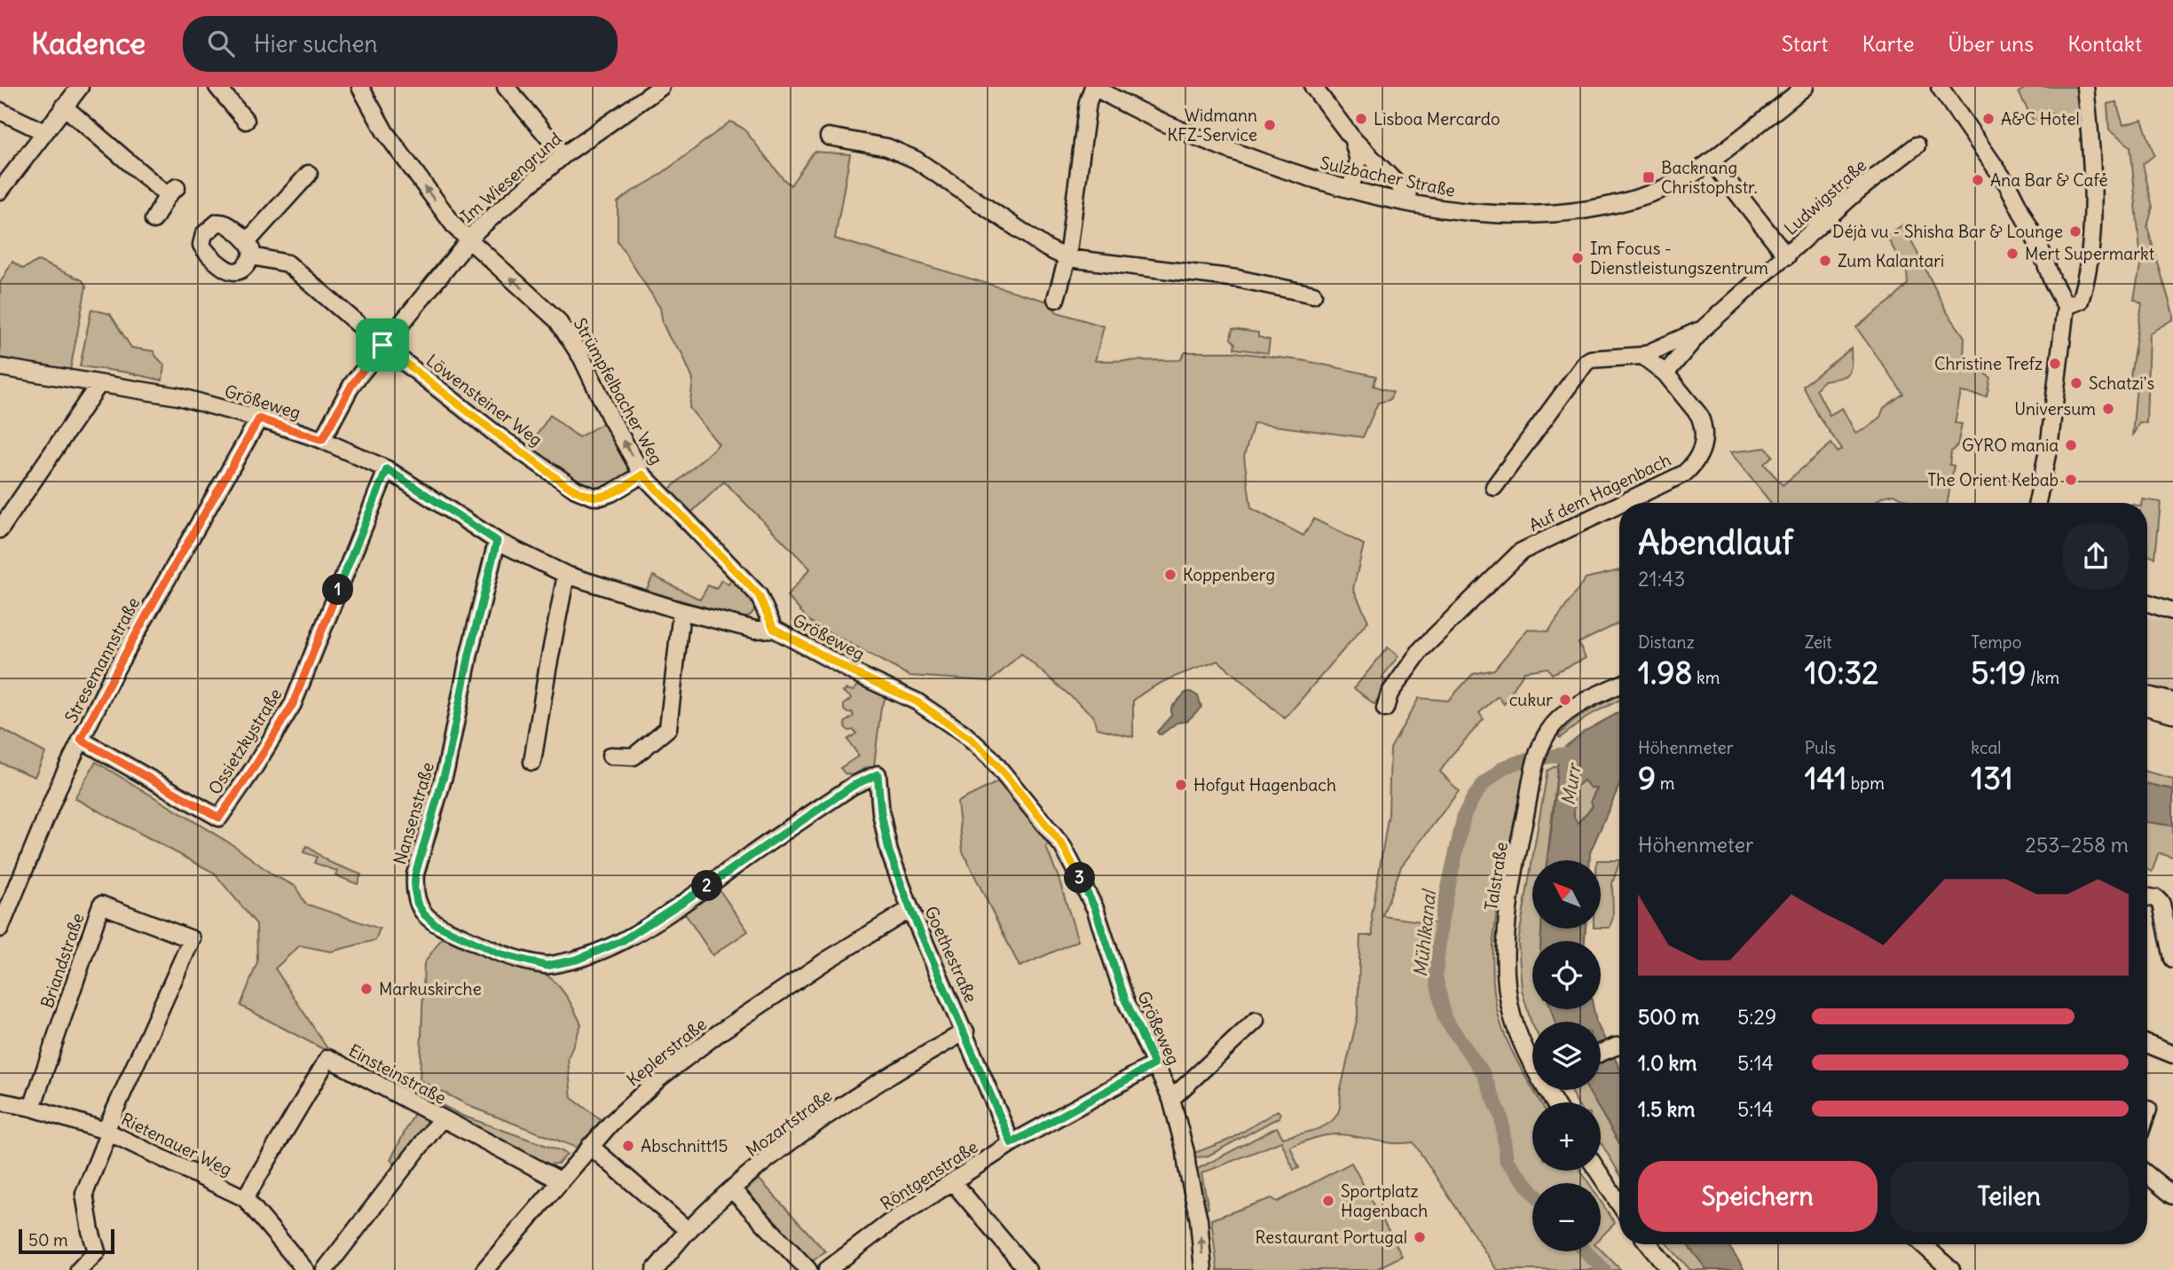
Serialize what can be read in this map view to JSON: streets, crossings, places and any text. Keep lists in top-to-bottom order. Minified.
{"streets":{"street":["Sulzbacher Straße","Im Wiesengrund","Ludwigstraße","Strümpfelbacher Weg","Löwensteiner Weg","Größeweg","Auf dem Hagenbach","Stresemannstraße","Ossietzkystraße","Nansenstraße","Talstraße","Goethestraße","Briandstraße","Keplerstraße","Einsteinstraße","Mozartstraße","Rietenauer Weg","Röntgenstraße"]},"crossings":[["Im Wiesengrund","Strümpfelbacher Weg"],["Im Wiesengrund","Löwensteiner Weg"],["Im Wiesengrund","Größeweg"],["Ludwigstraße","Auf dem Hagenbach"],["Strümpfelbacher Weg","Löwensteiner Weg"],["Strümpfelbacher Weg","Größeweg"],["Größeweg","Stresemannstraße"],["Größeweg","Ossietzkystraße"],["Größeweg","Nansenstraße"],["Größeweg","Röntgenstraße"],["Stresemannstraße","Ossietzkystraße"],["Nansenstraße","Goethestraße"],["Goethestraße","Keplerstraße"],["Goethestraße","Mozartstraße"],["Goethestraße","Röntgenstraße"],["Briandstraße","Rietenauer Weg"],["Keplerstraße","Einsteinstraße"],["Einsteinstraße","Rietenauer Weg"]],"one_way":["Strümpfelbacher Weg"],"water":["Murr","Mühlkanal"],"places":{"other":["Lisboa Mercardo","A&C Hotel","Widmann KFZ-Service","Ana Bar & Café","Déjà vu - Shisha Bar & Lounge","Mert Supermarkt","Im Focus - Dienstleistungszentrum","Zum Kalantari","Christine Trefz","Schatzi's","Universum","GYRO mania","The Orient Kebab","Koppenberg","cukur","Hofgut Hagenbach","Markuskirche","Abschnitt15","Sportplatz Hagenbach","Restaurant Portugal"],"transit":["Backnang Christophstr."]},"scale_bar":"50 m","north":"top left","page":{"header":"Kadence","search":"Hier suchen","nav":["Start","Karte","Über uns","Kontakt"],"heading":["Abendlauf","21:43"],"pins":["1","3","2"],"stats":[["Distanz","1.98 km"],["Zeit","10:32"],["Tempo","5:19 /km"],["Höhenmeter","9 m"],["Puls","141 bpm"],["kcal","131"]],"chart":["Höhenmeter","253–258 m"],"map_buttons":["+","−"],"list":[{"name":"500 m","note":"5:29"},{"name":"1.0 km","note":"5:14"},{"name":"1.5 km","note":"5:14"}],"buttons":["Speichern","Teilen"],"scale":"50 m"}}
